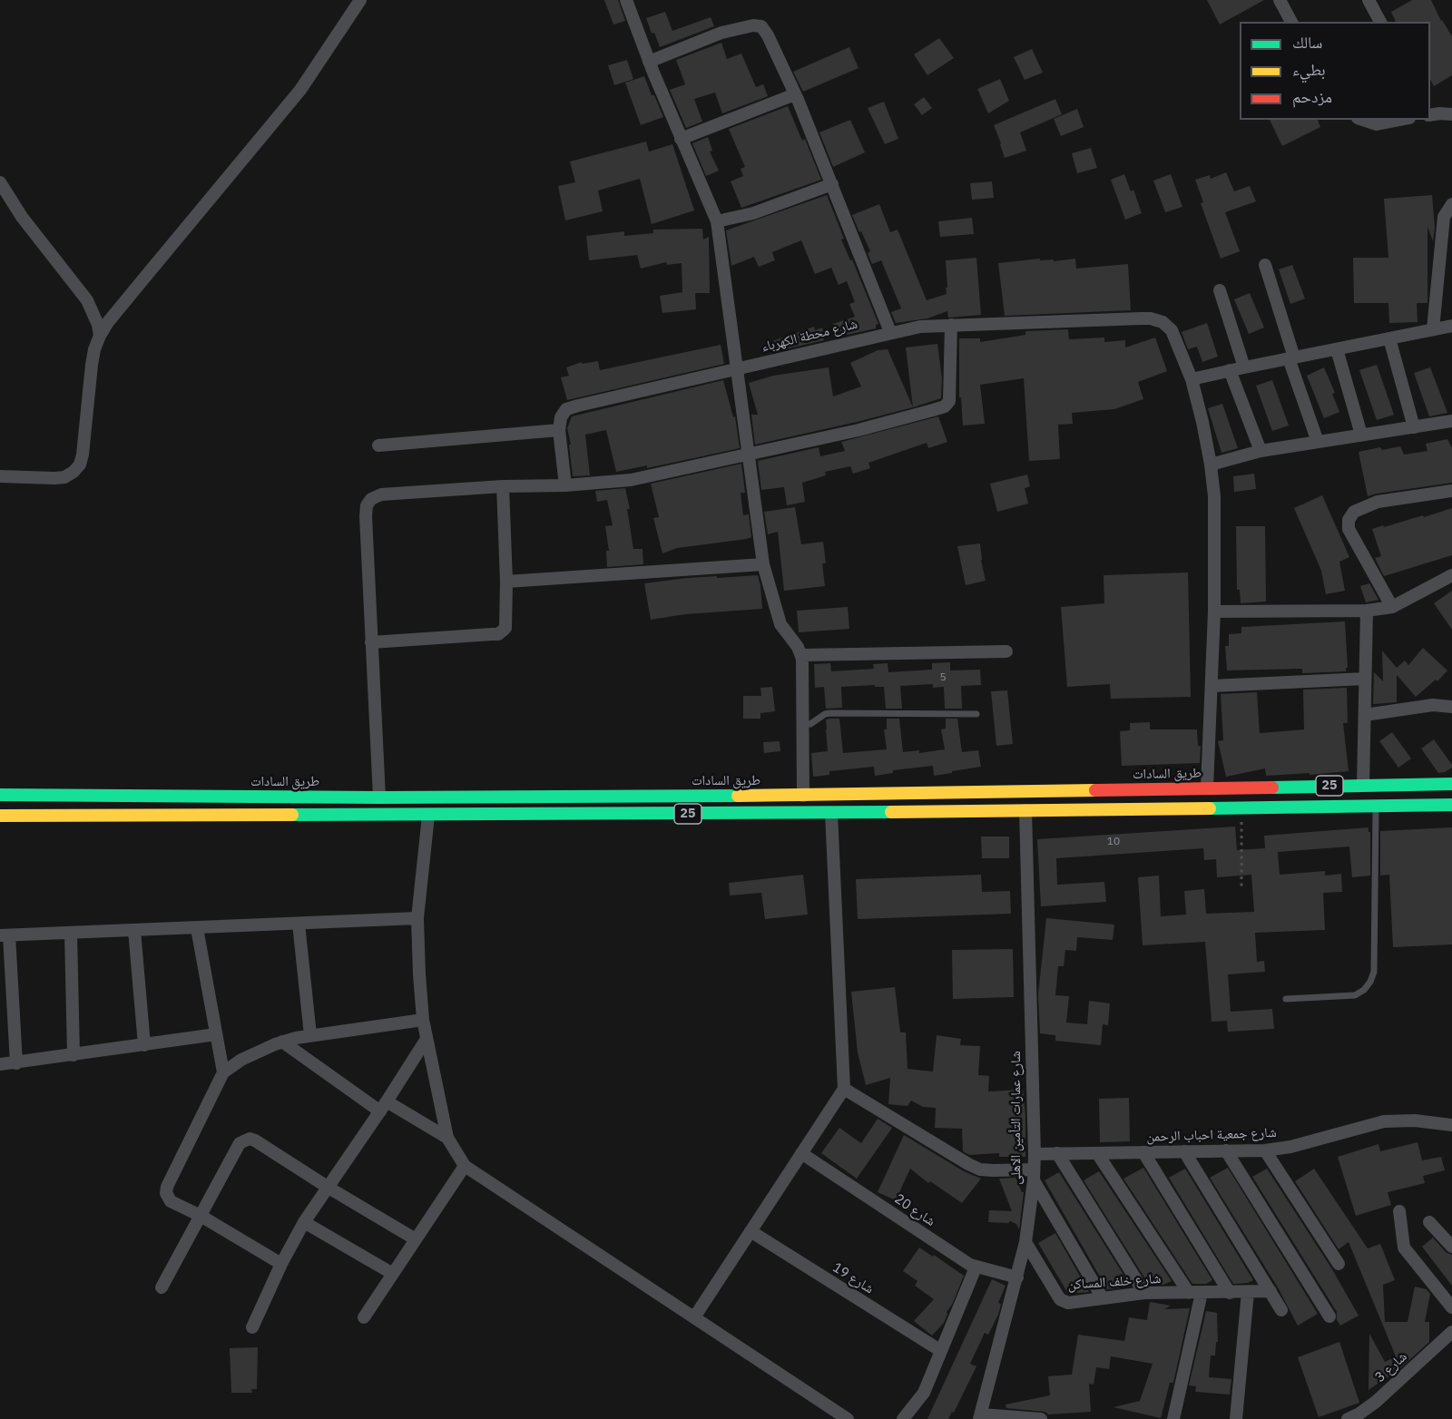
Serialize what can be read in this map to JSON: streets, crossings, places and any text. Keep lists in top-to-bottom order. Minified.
{"streets":{"main road":["طريق السادات","25"],"street":["شارع محطة الكهرباء","شارع عمارات التأمين الاهلى","شارع جمعية احباب الرحمن","شارع 20","شارع 19","شارع خلف المساكن","شارع 3"]},"crossings":[["شارع محطة الكهرباء","طريق السادات"],["25","شارع عمارات التأمين الاهلى"],["شارع عمارات التأمين الاهلى","شارع جمعية احباب الرحمن"],["شارع عمارات التأمين الاهلى","شارع 20"],["شارع عمارات التأمين الاهلى","شارع خلف المساكن"]],"house_numbers":["5","10"],"legend":["سالك","بطيء","مزدحم"]}
